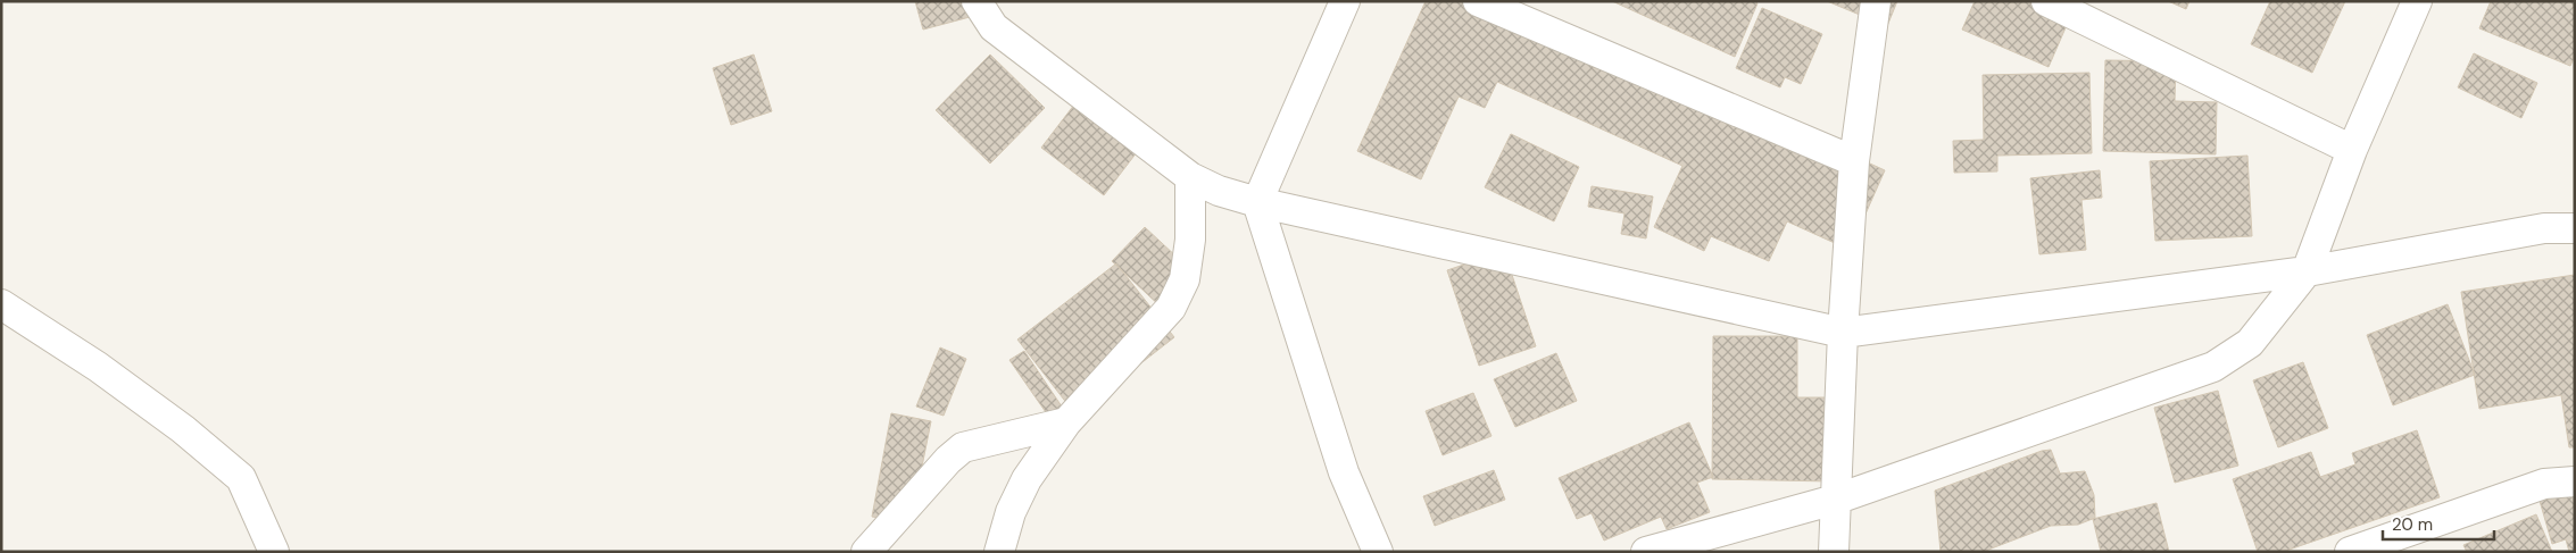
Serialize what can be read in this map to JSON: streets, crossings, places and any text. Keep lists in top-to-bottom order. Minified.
{"scale_bar":"20 m"}
